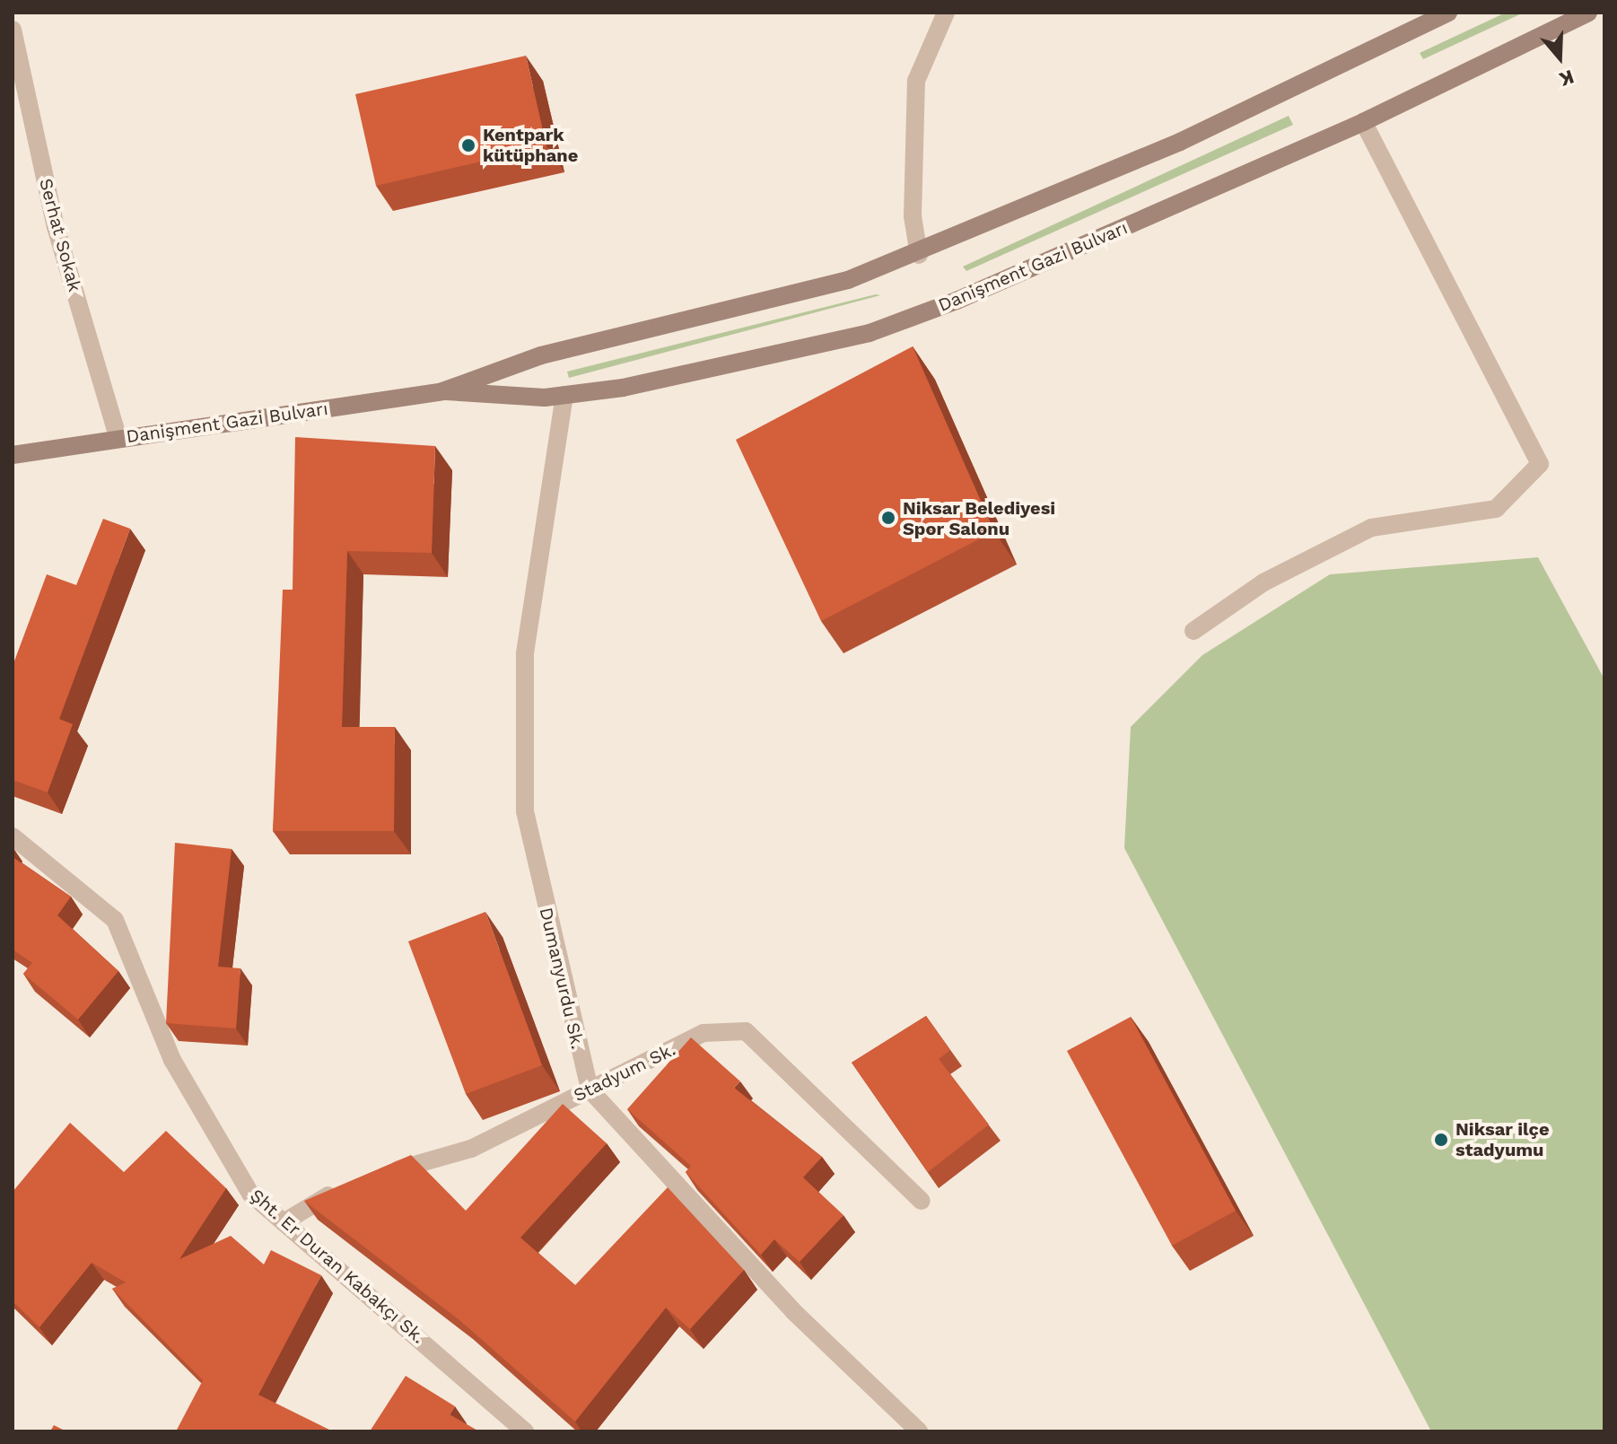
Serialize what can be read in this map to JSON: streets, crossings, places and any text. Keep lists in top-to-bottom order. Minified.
{"streets":{"main road":["Danişment Gazi Bulvarı"],"street":["Serhat Sokak","Dumanyurdu Sk.","Stadyum Sk.","Şht. Er Duran Kabakçı Sk."]},"crossings":[["Serhat Sokak","Danişment Gazi Bulvarı"],["Danişment Gazi Bulvarı","Dumanyurdu Sk."],["Dumanyurdu Sk.","Stadyum Sk."]],"places":["Kentpark kütüphane","Niksar Belediyesi Spor Salonu","Niksar ilçe stadyumu"],"north":"bottom"}
